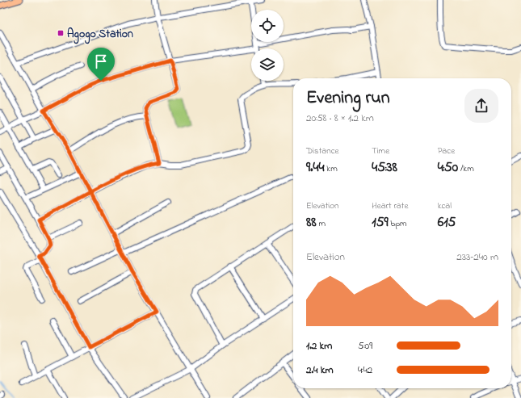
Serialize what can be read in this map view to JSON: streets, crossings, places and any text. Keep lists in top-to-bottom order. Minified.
{"places":{"transit":["Agogo Station"]},"page":{"heading":["Evening run","20:58 · 8 × 1.2 km"],"stats":[["Distance","9.44 km"],["Time","45:38"],["Pace","4:50 /km"],["Elevation","88 m"],["Heart rate","159 bpm"],["kcal","615"]],"chart":["Elevation","233–240 m"],"list":[{"name":"1.2 km","note":"5:09"},{"name":"2.4 km","note":"4:42"}]}}
